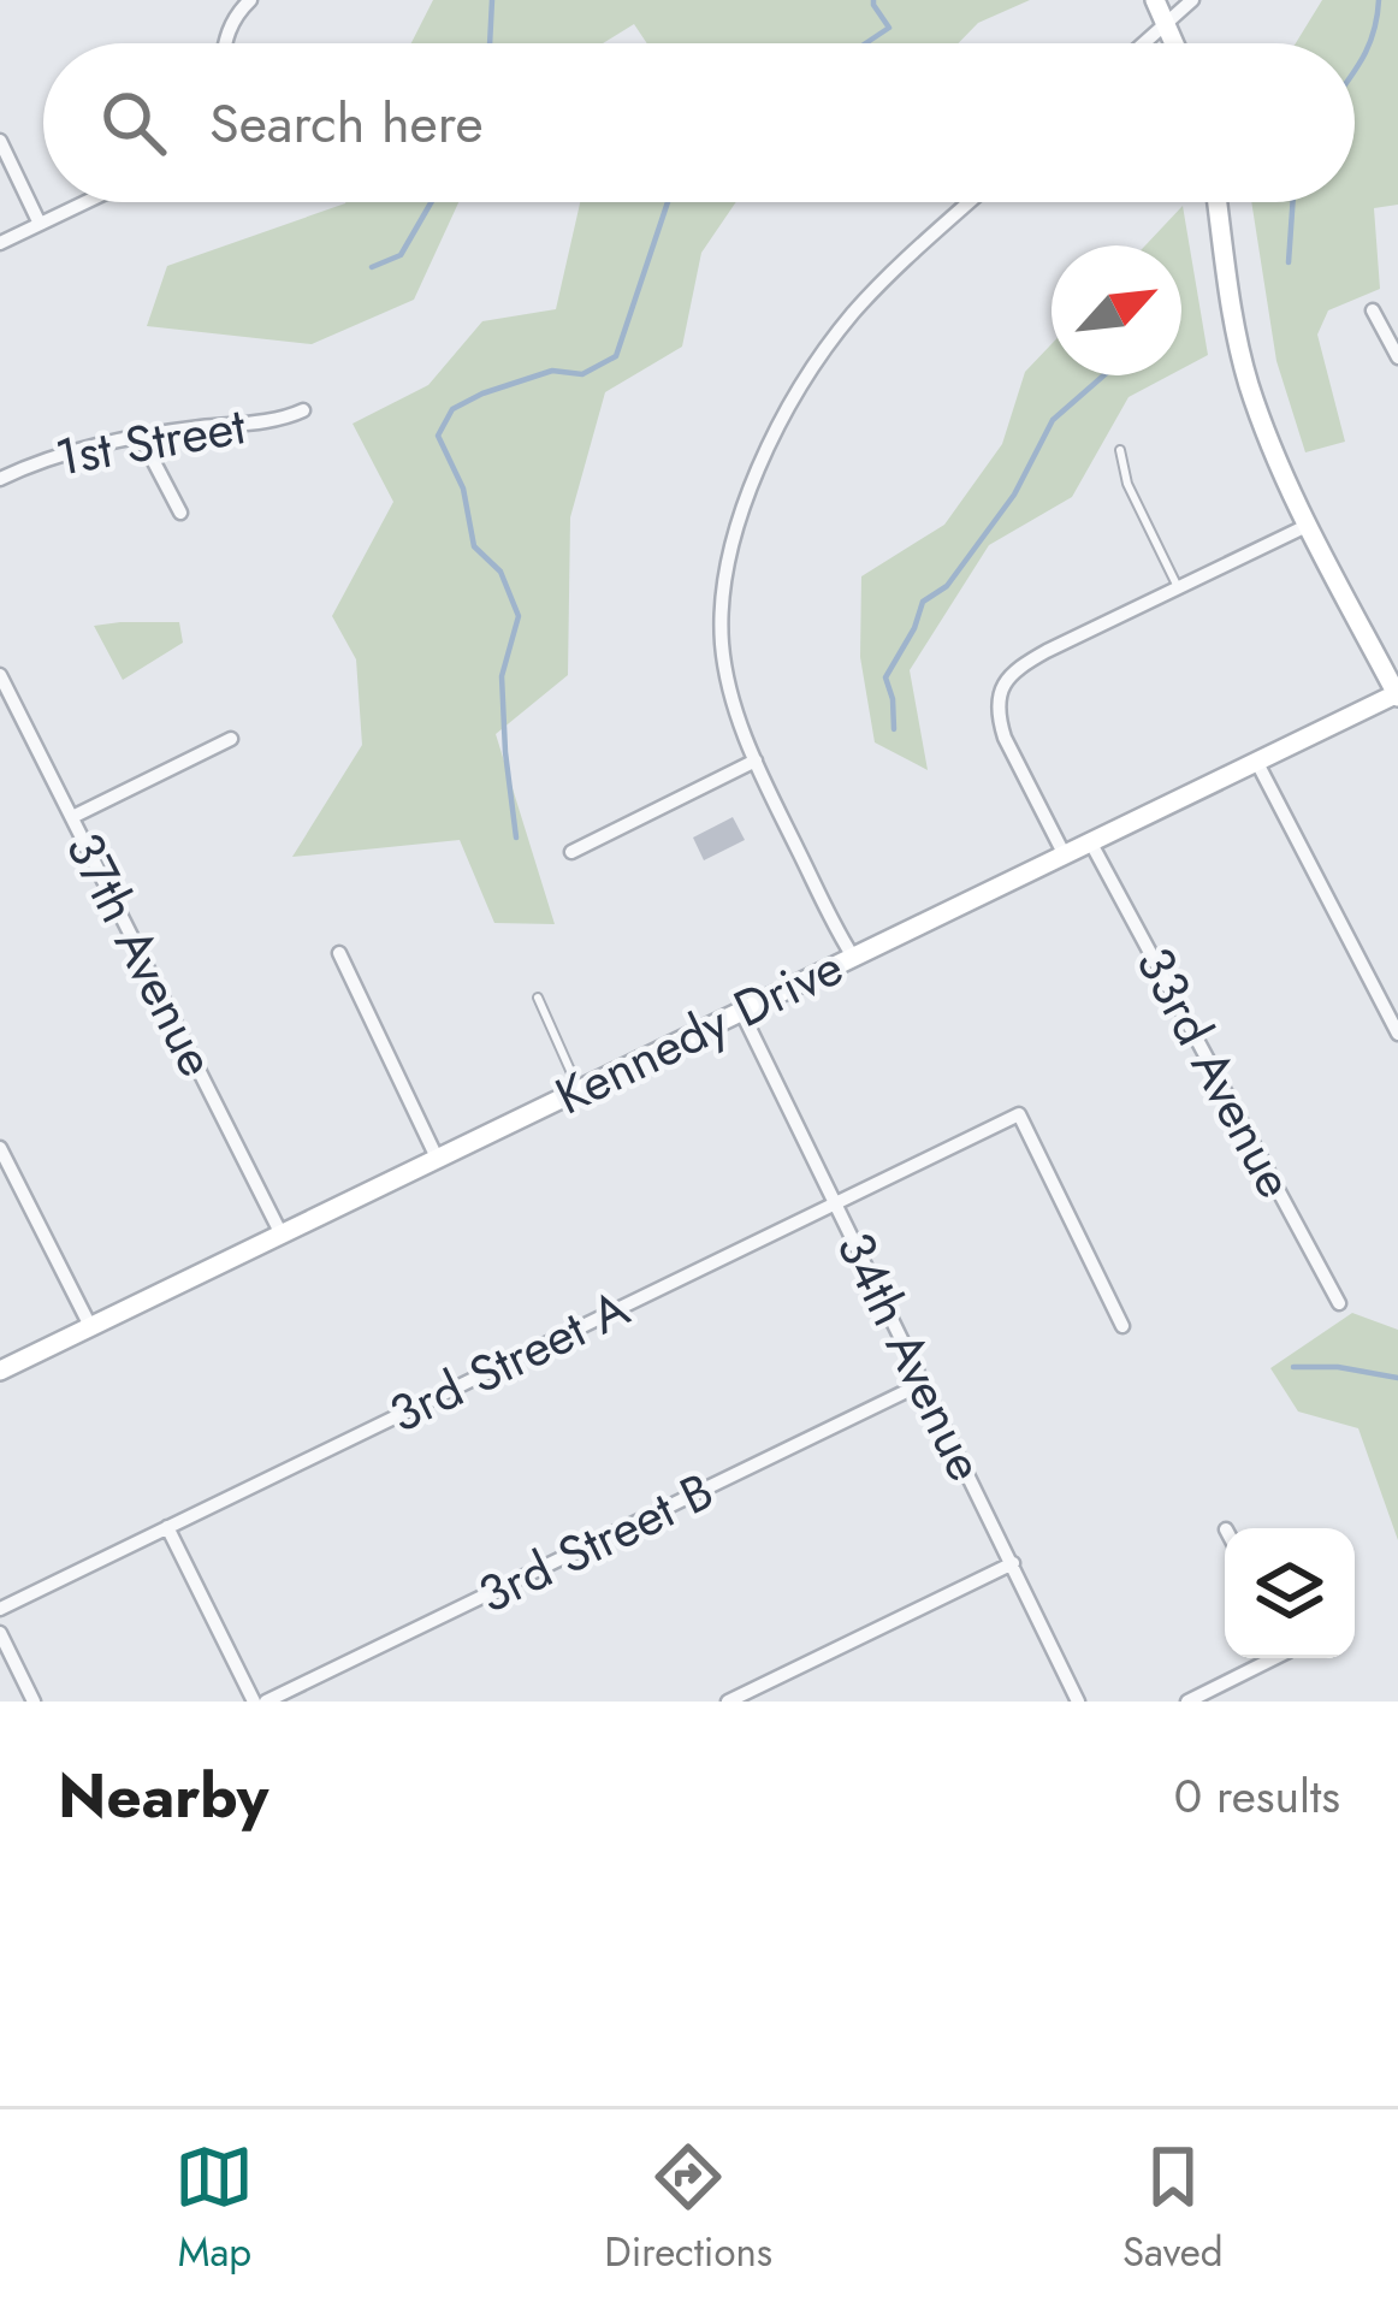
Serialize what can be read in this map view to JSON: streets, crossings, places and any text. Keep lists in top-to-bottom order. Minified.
{"streets":{"street":["1st Street","37th Avenue","Kennedy Drive","33rd Avenue","34th Avenue","3rd Street A","3rd Street B"]},"crossings":[["37th Avenue","Kennedy Drive"],["Kennedy Drive","33rd Avenue"],["Kennedy Drive","34th Avenue"],["34th Avenue","3rd Street A"],["34th Avenue","3rd Street B"]],"north":"top right","page":{"search":"Search here","heading":["Nearby","0 results"],"nav":["Map","Directions","Saved"]}}
